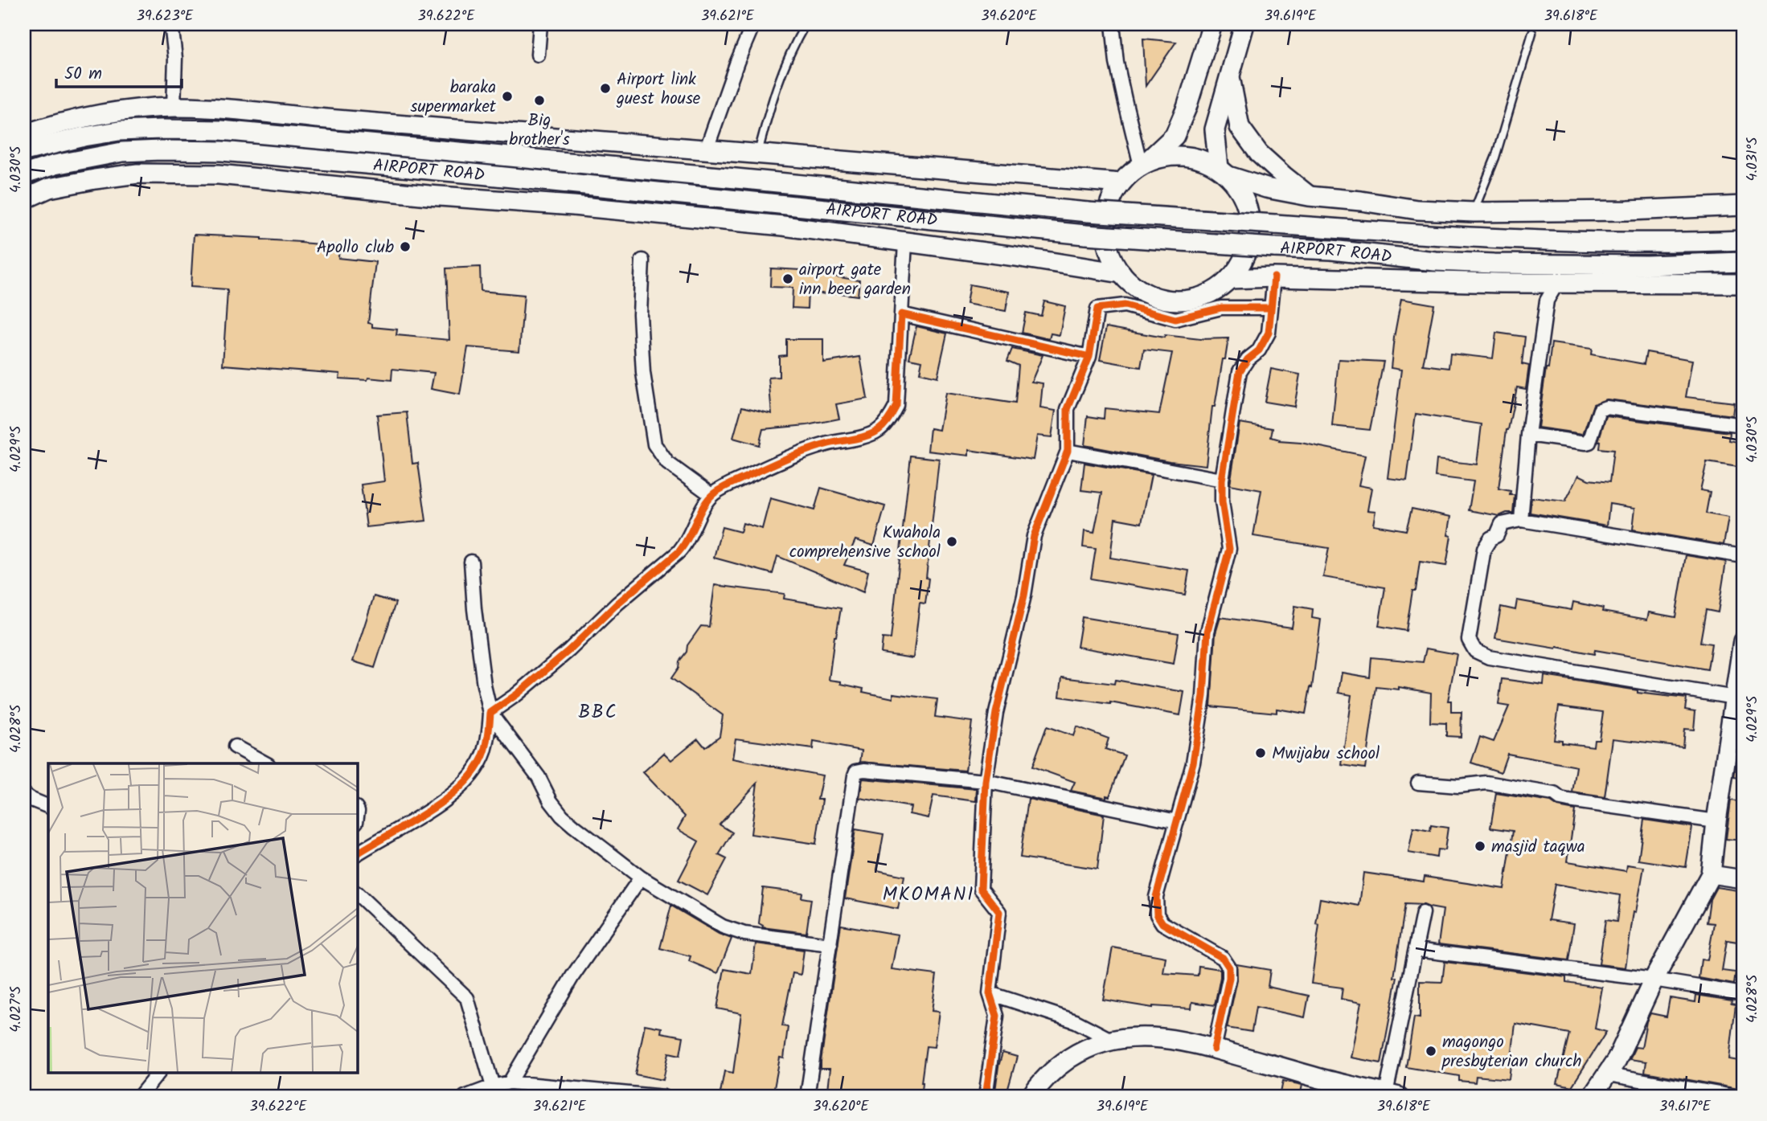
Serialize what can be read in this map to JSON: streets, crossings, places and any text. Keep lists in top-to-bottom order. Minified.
{"streets":{"main road":["AIRPORT ROAD"]},"districts":["BBC","MKOMANI"],"places":["Airport link guest house","baraka supermarket","Big brother's","Apollo club","airport gate inn beer garden","Kwahola comprehensive school","Mwijabu school","masjid taqwa","magongo presbyterian church"],"scale_bar":"50 m","coordinates":["39.623°E","39.622°E","39.621°E","39.620°E","39.619°E","39.618°E","4.031°S","4.030°S","4.029°S","4.028°S","4.027°S","39.617°E"]}
